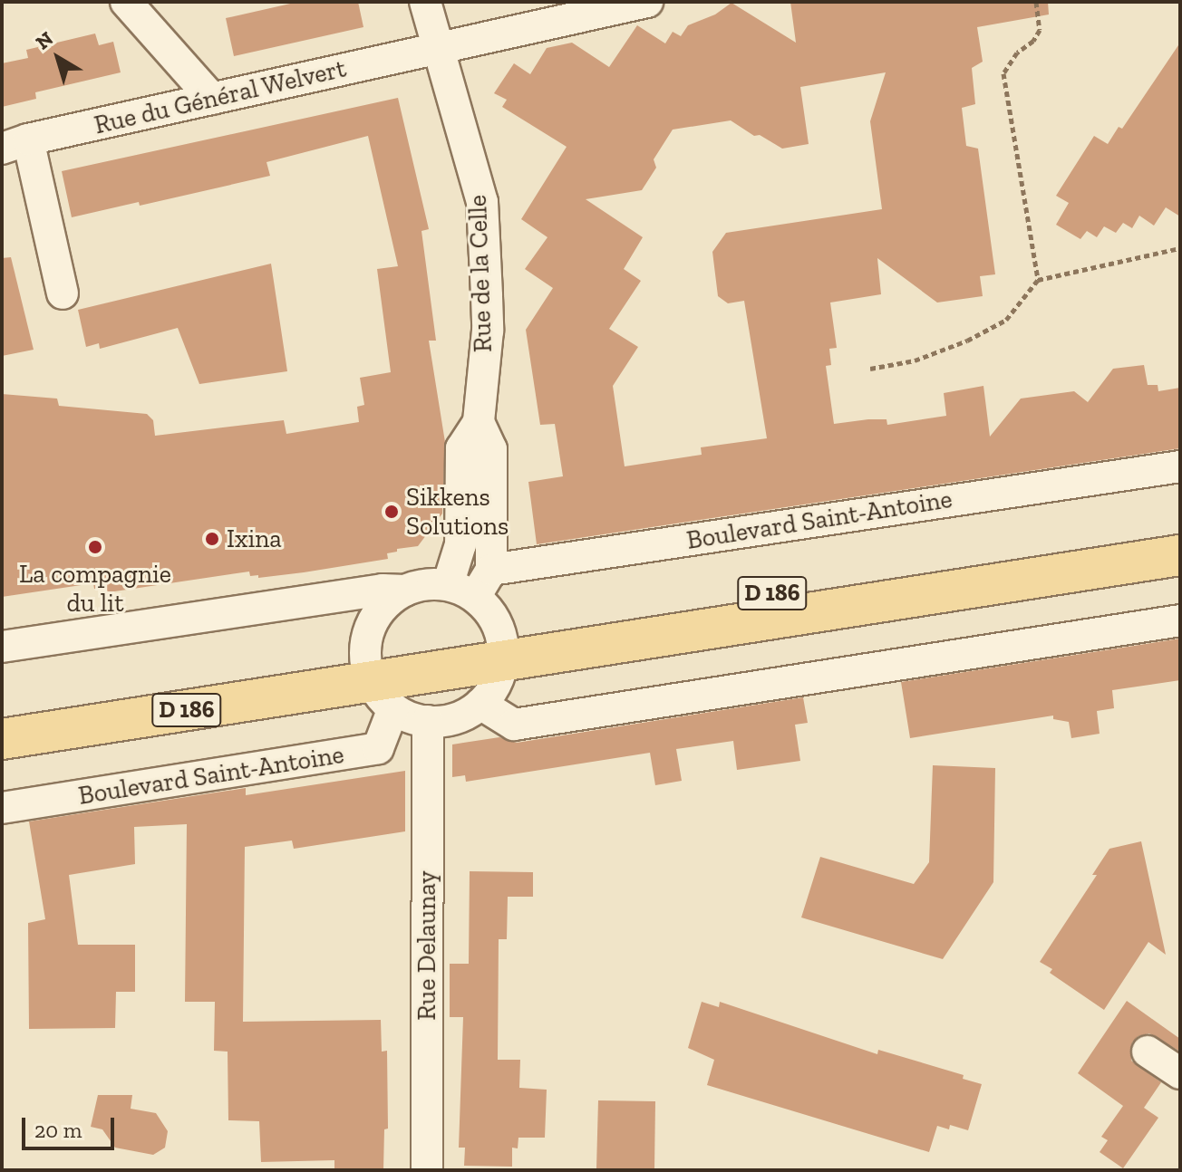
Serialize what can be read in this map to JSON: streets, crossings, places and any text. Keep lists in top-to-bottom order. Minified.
{"streets":{"main road":["D 186"],"street":["Rue du Général Welvert","Rue de la Celle","Boulevard Saint-Antoine","Rue Delaunay"]},"crossings":[["Rue du Général Welvert","Rue de la Celle"],["Rue de la Celle","Boulevard Saint-Antoine"],["Boulevard Saint-Antoine","D 186"]],"places":["Sikkens Solutions","Ixina","La compagnie du lit"],"scale_bar":"20 m","north":"top left"}
